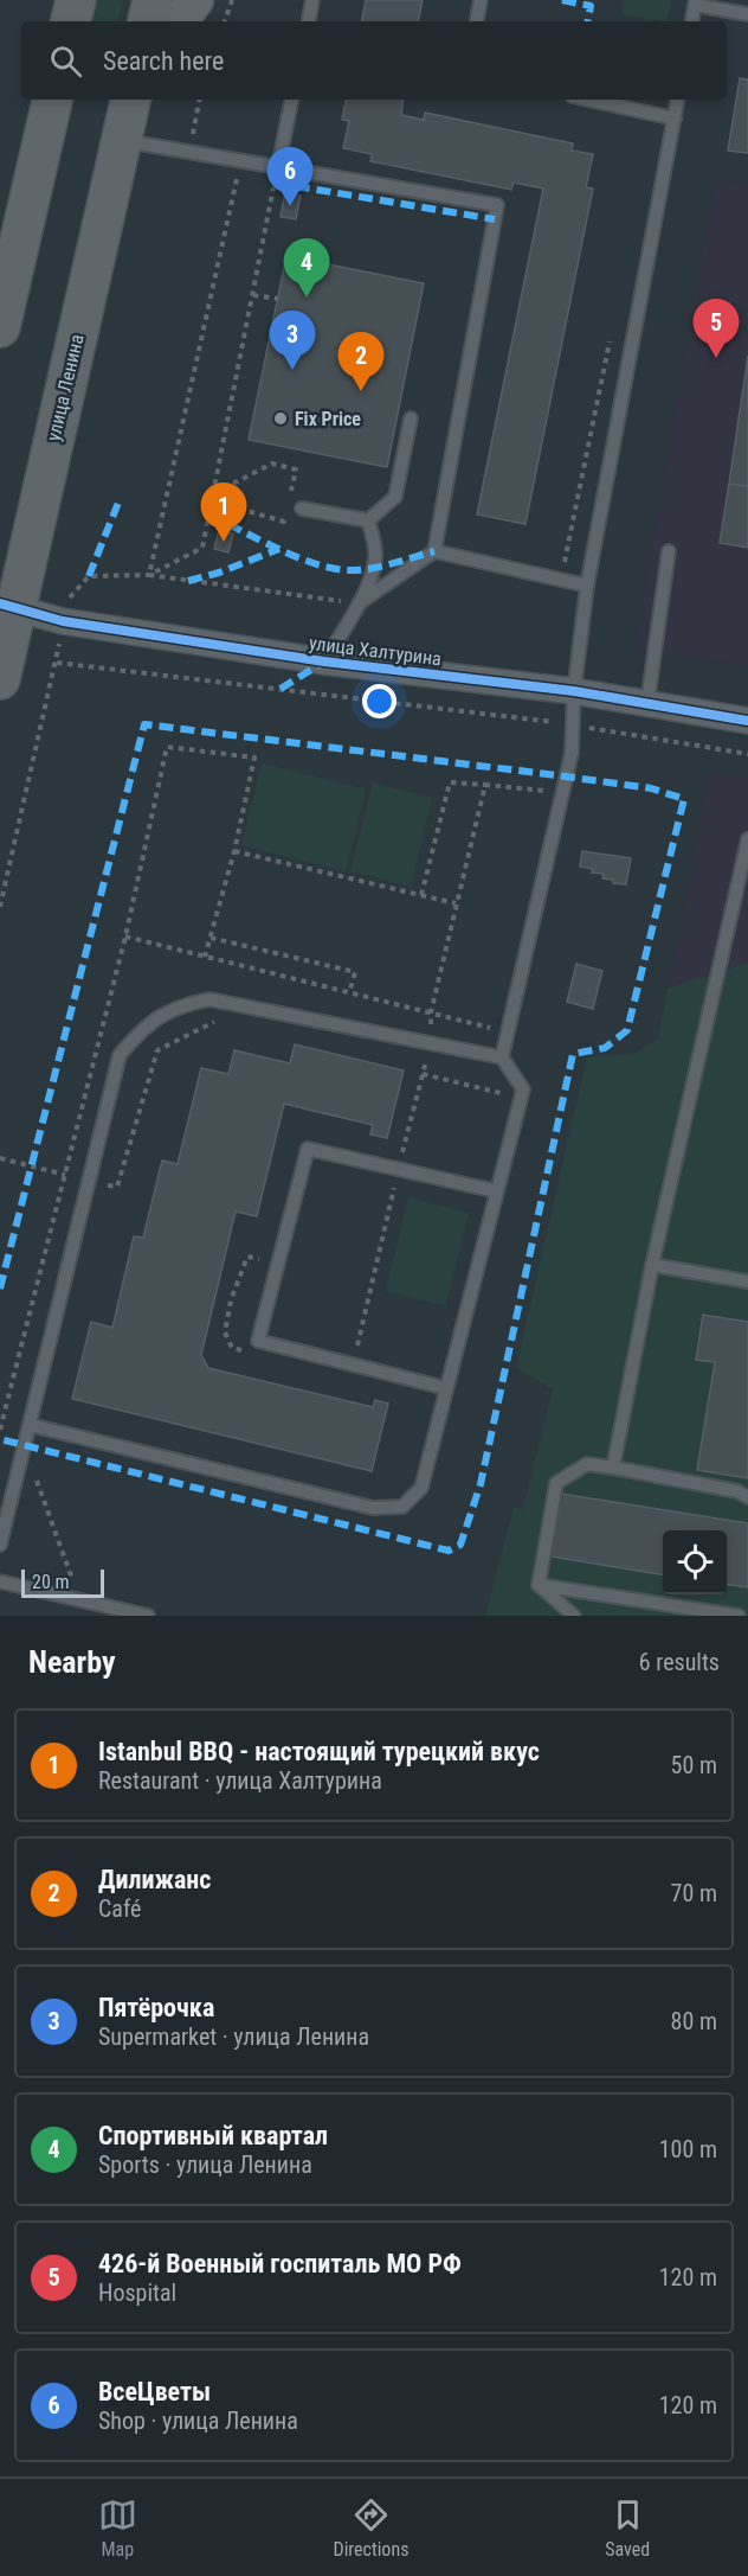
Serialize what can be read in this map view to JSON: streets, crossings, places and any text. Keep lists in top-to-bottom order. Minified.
{"streets":{"main road":["улица Ленина"],"street":["улица Халтурина"]},"crossings":[["улица Ленина","улица Халтурина"]],"places":["Fix Price"],"scale_bar":"20 m","page":{"search":"Search here","pins":["6","4","5","3","2","1"],"scale":"20 m","heading":["Nearby","6 results"],"list":[{"mark":"1","name":"Istanbul BBQ - настоящий турецкий вкус","note":"Restaurant · улица Халтурина","value":"50 m"},{"mark":"2","name":"Дилижанс","note":"Café","value":"70 m"},{"mark":"3","name":"Пятёрочка","note":"Supermarket · улица Ленина","value":"80 m"},{"mark":"4","name":"Спортивный квартал","note":"Sports · улица Ленина","value":"100 m"},{"mark":"5","name":"426-й Военный госпиталь МО РФ","note":"Hospital","value":"120 m"},{"mark":"6","name":"ВсеЦветы","note":"Shop · улица Ленина","value":"120 m"}],"nav":["Map","Directions","Saved"]}}
